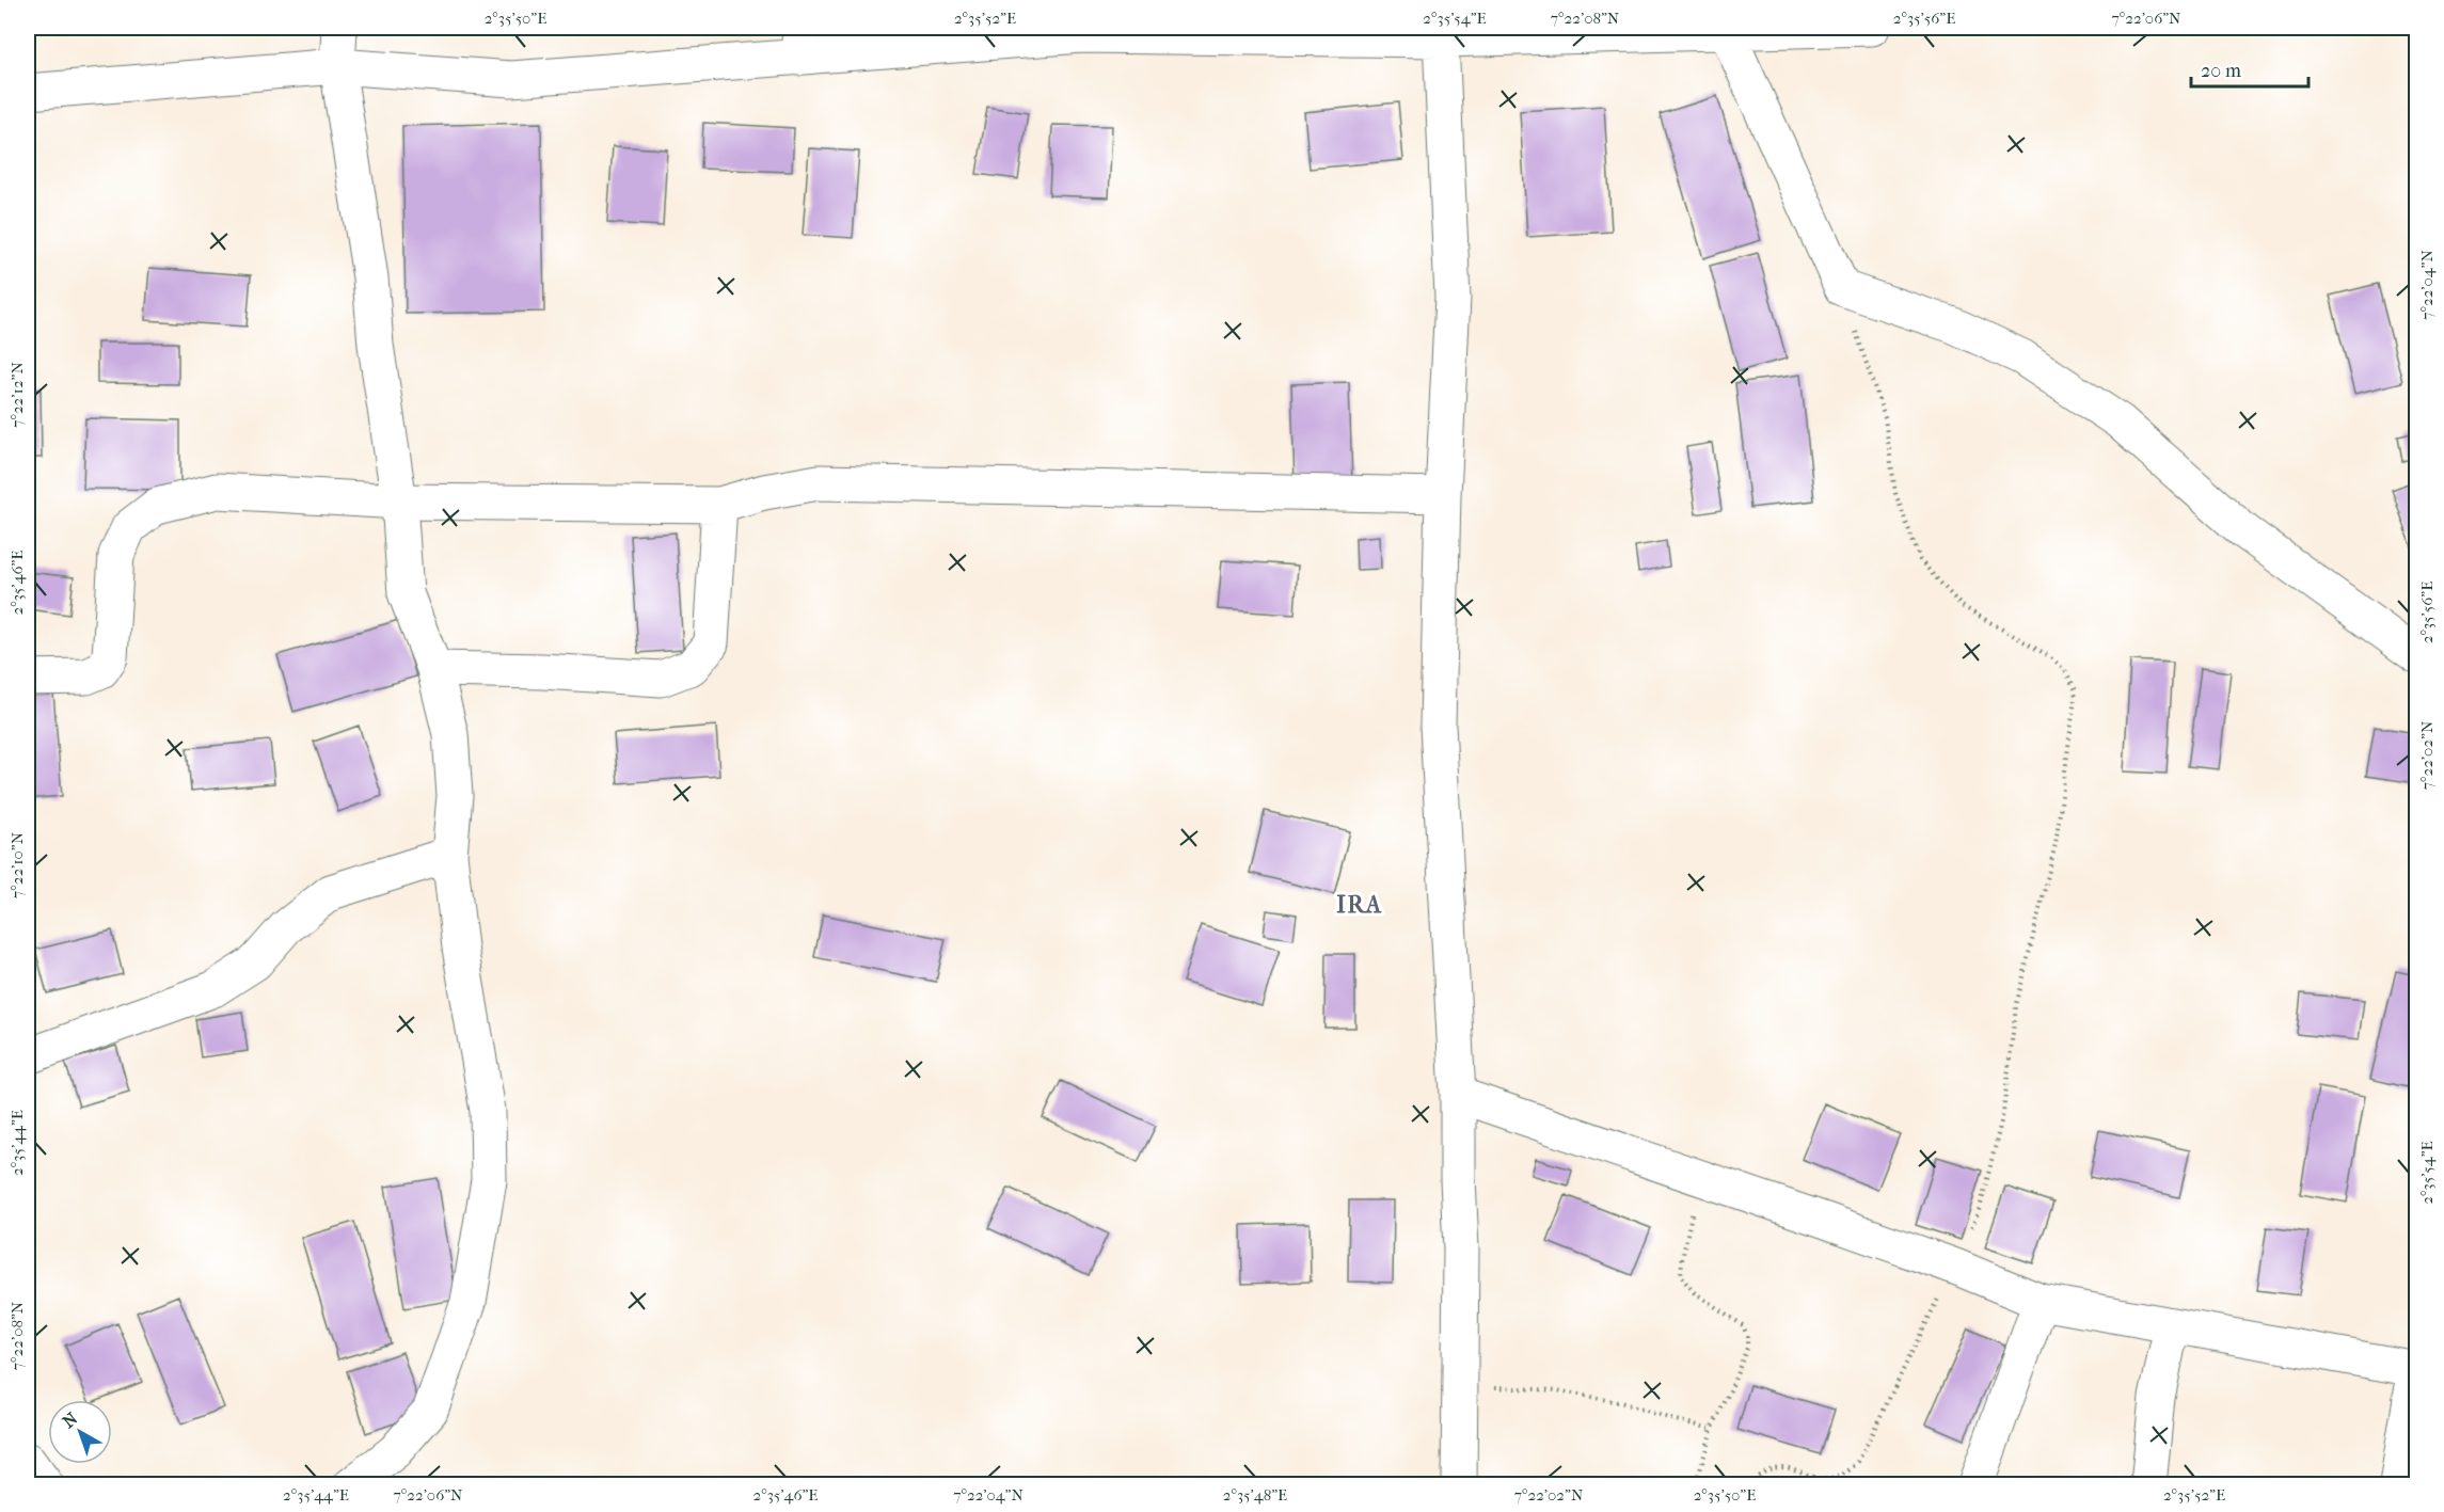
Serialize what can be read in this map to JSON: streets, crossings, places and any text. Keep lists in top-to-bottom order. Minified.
{"districts":["IRA"],"scale_bar":"20 m","north":"top left","coordinates":["2°35'50\"E","2°35'52\"E","2°35'54\"E","7°22'08\"N","2°35'56\"E","7°22'06\"N","7°22'04\"N","7°22'12\"N","2°35'46\"E","7°22'02\"N","7°22'10\"N","2°35'44\"E","2°35'48\"E"]}
